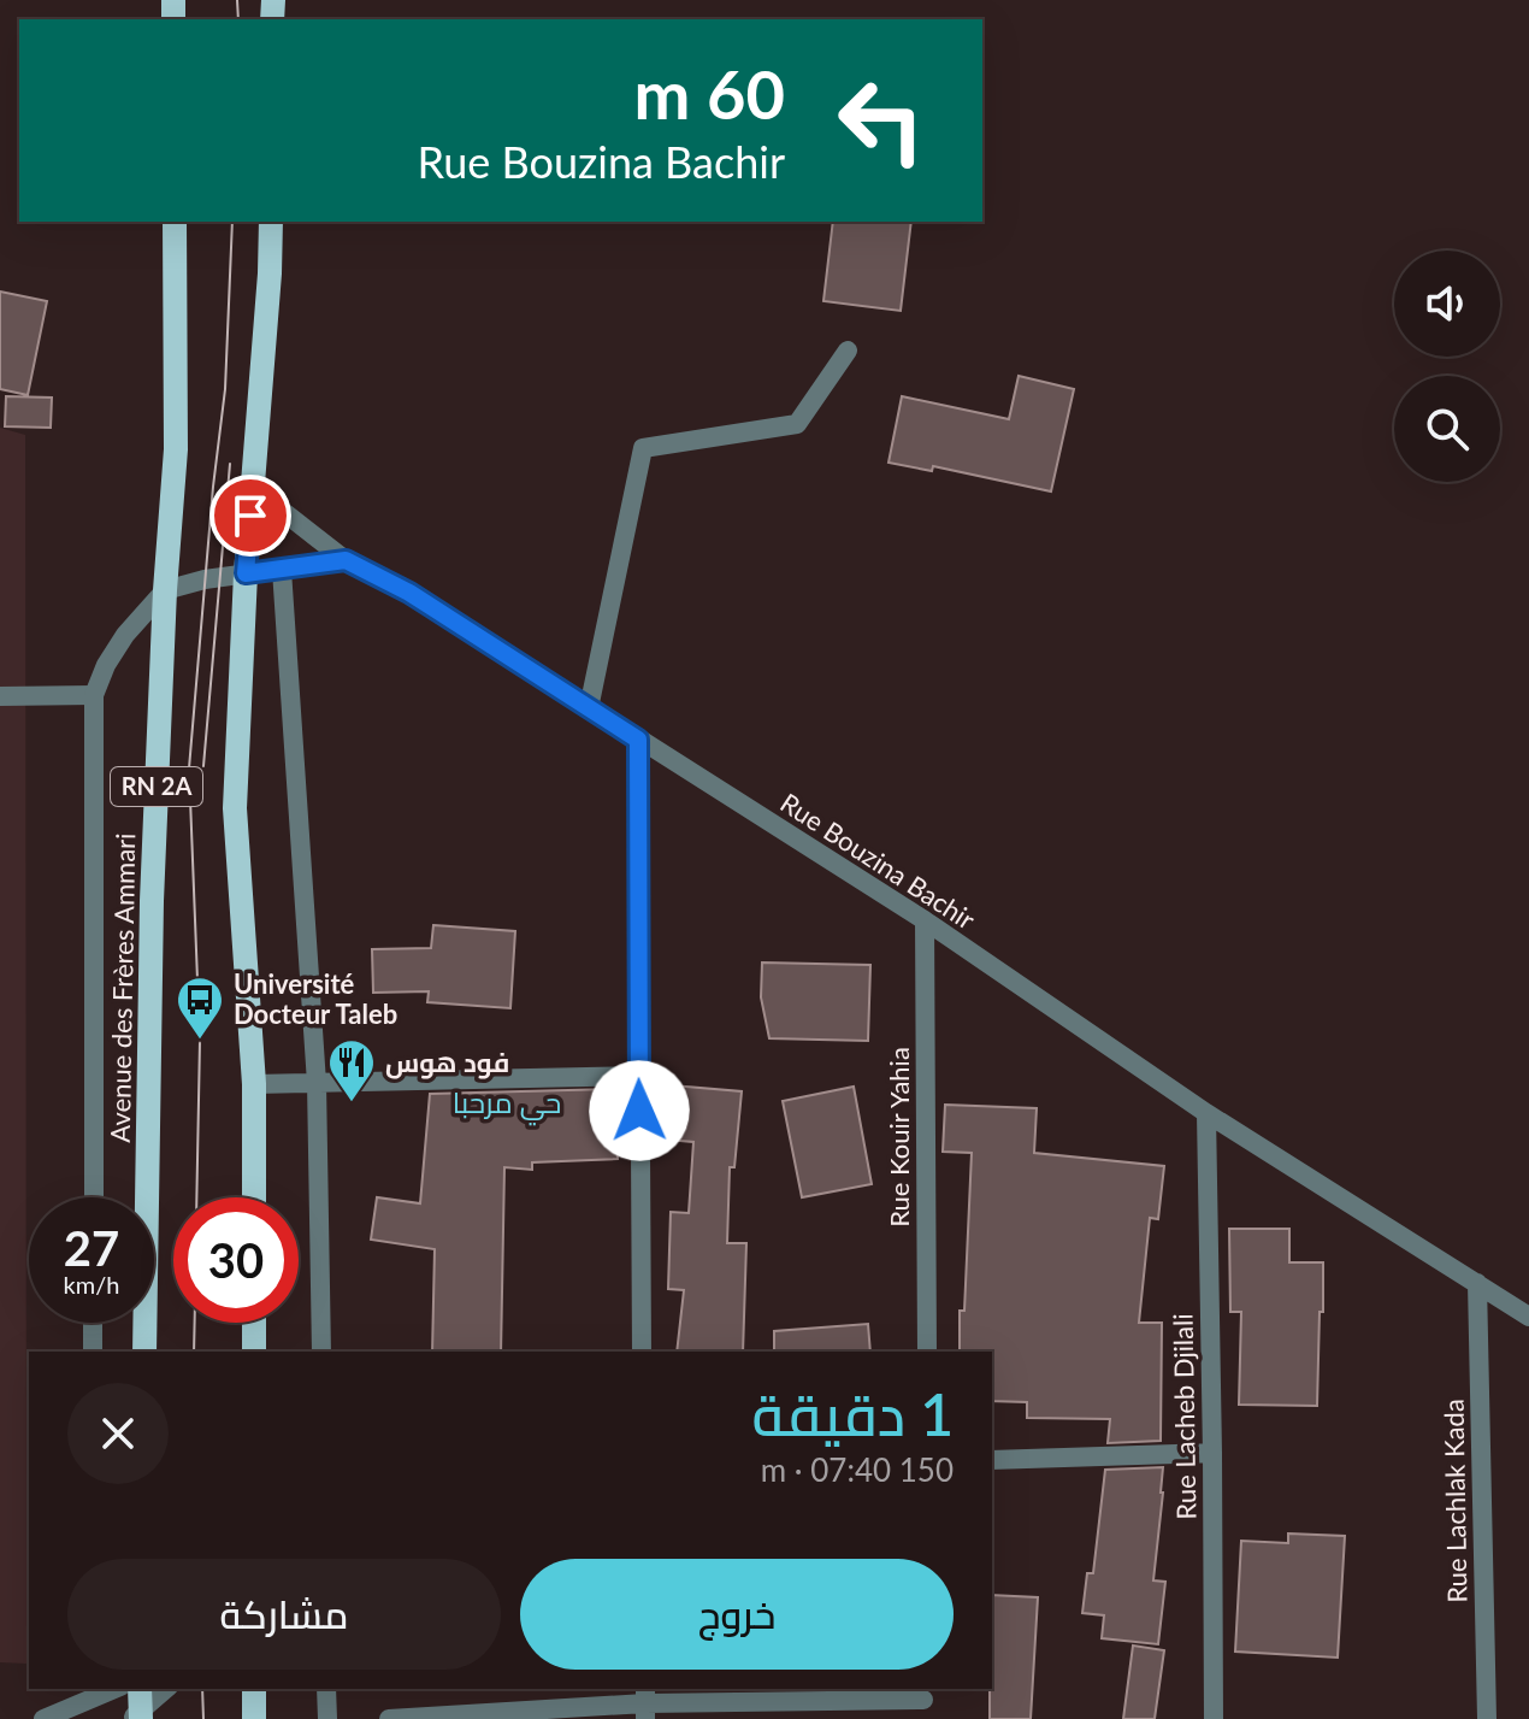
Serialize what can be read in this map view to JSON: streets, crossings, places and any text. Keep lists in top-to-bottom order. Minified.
{"streets":{"main road":["RN 2A","Avenue des Frères Ammari"],"street":["Rue Bouzina Bachir","Rue Kouir Yahia","Rue Lacheb Djilali","Rue Lachlak Kada"]},"crossings":[["RN 2A","Rue Bouzina Bachir"],["Rue Bouzina Bachir","Rue Kouir Yahia"],["Rue Bouzina Bachir","Rue Lacheb Djilali"],["Rue Bouzina Bachir","Rue Lachlak Kada"]],"districts":["حي مرحبا"],"places":{"bus stop":["Université Docteur Taleb"],"restaurant":["فود هوس"]},"page":{"turn":["60 m","Rue Bouzina Bachir"],"speed":"27 km/h","limit":"30","heading":["1 دقيقة","150 m · 07:40"],"buttons":["خروج","مشاركة"]}}
